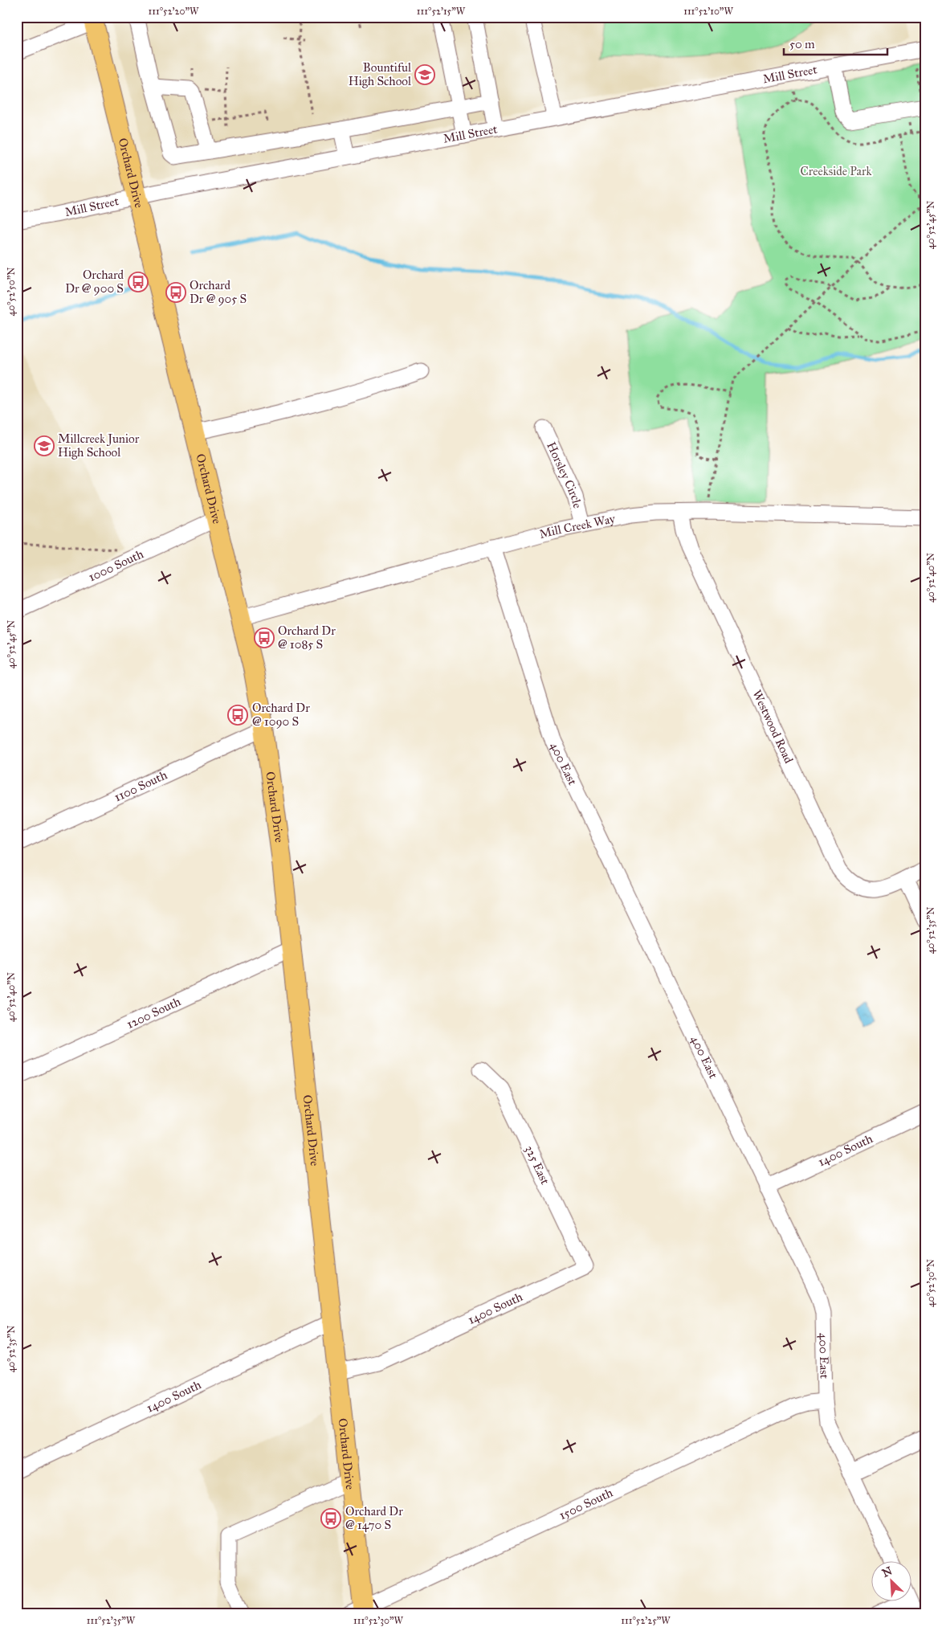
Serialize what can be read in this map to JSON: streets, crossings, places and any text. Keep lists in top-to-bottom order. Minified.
{"streets":{"main road":["Orchard Drive"],"street":["Mill Street","Horsley Circle","Mill Creek Way","1000 South","Westwood Road","400 East","1100 South","1200 South","1400 South","325 East","1500 South"]},"crossings":[["Mill Street","Orchard Drive"],["Orchard Drive","Mill Creek Way"],["Orchard Drive","1000 South"],["Orchard Drive","1100 South"],["Orchard Drive","1200 South"],["Orchard Drive","1400 South"],["Orchard Drive","1500 South"],["Horsley Circle","Mill Creek Way"],["Mill Creek Way","Westwood Road"],["Mill Creek Way","400 East"],["400 East","1400 South"],["400 East","1500 South"],["1400 South","325 East"]],"parks":["Creekside Park"],"places":{"school or university":["Bountiful High School","Millcreek Junior High School"],"bus stop":["Orchard Dr @ 900 S","Orchard Dr @ 905 S","Orchard Dr @ 1085 S","Orchard Dr @ 1090 S","Orchard Dr @ 1470 S"]},"scale_bar":"50 m","north":"top left","coordinates":["111°52'20\"W","111°52'15\"W","111°52'10\"W","40°52'45\"N","40°52'50\"N","40°52'40\"N","40°52'35\"N","40°52'30\"N","111°52'35\"W","111°52'30\"W","111°52'25\"W"]}
